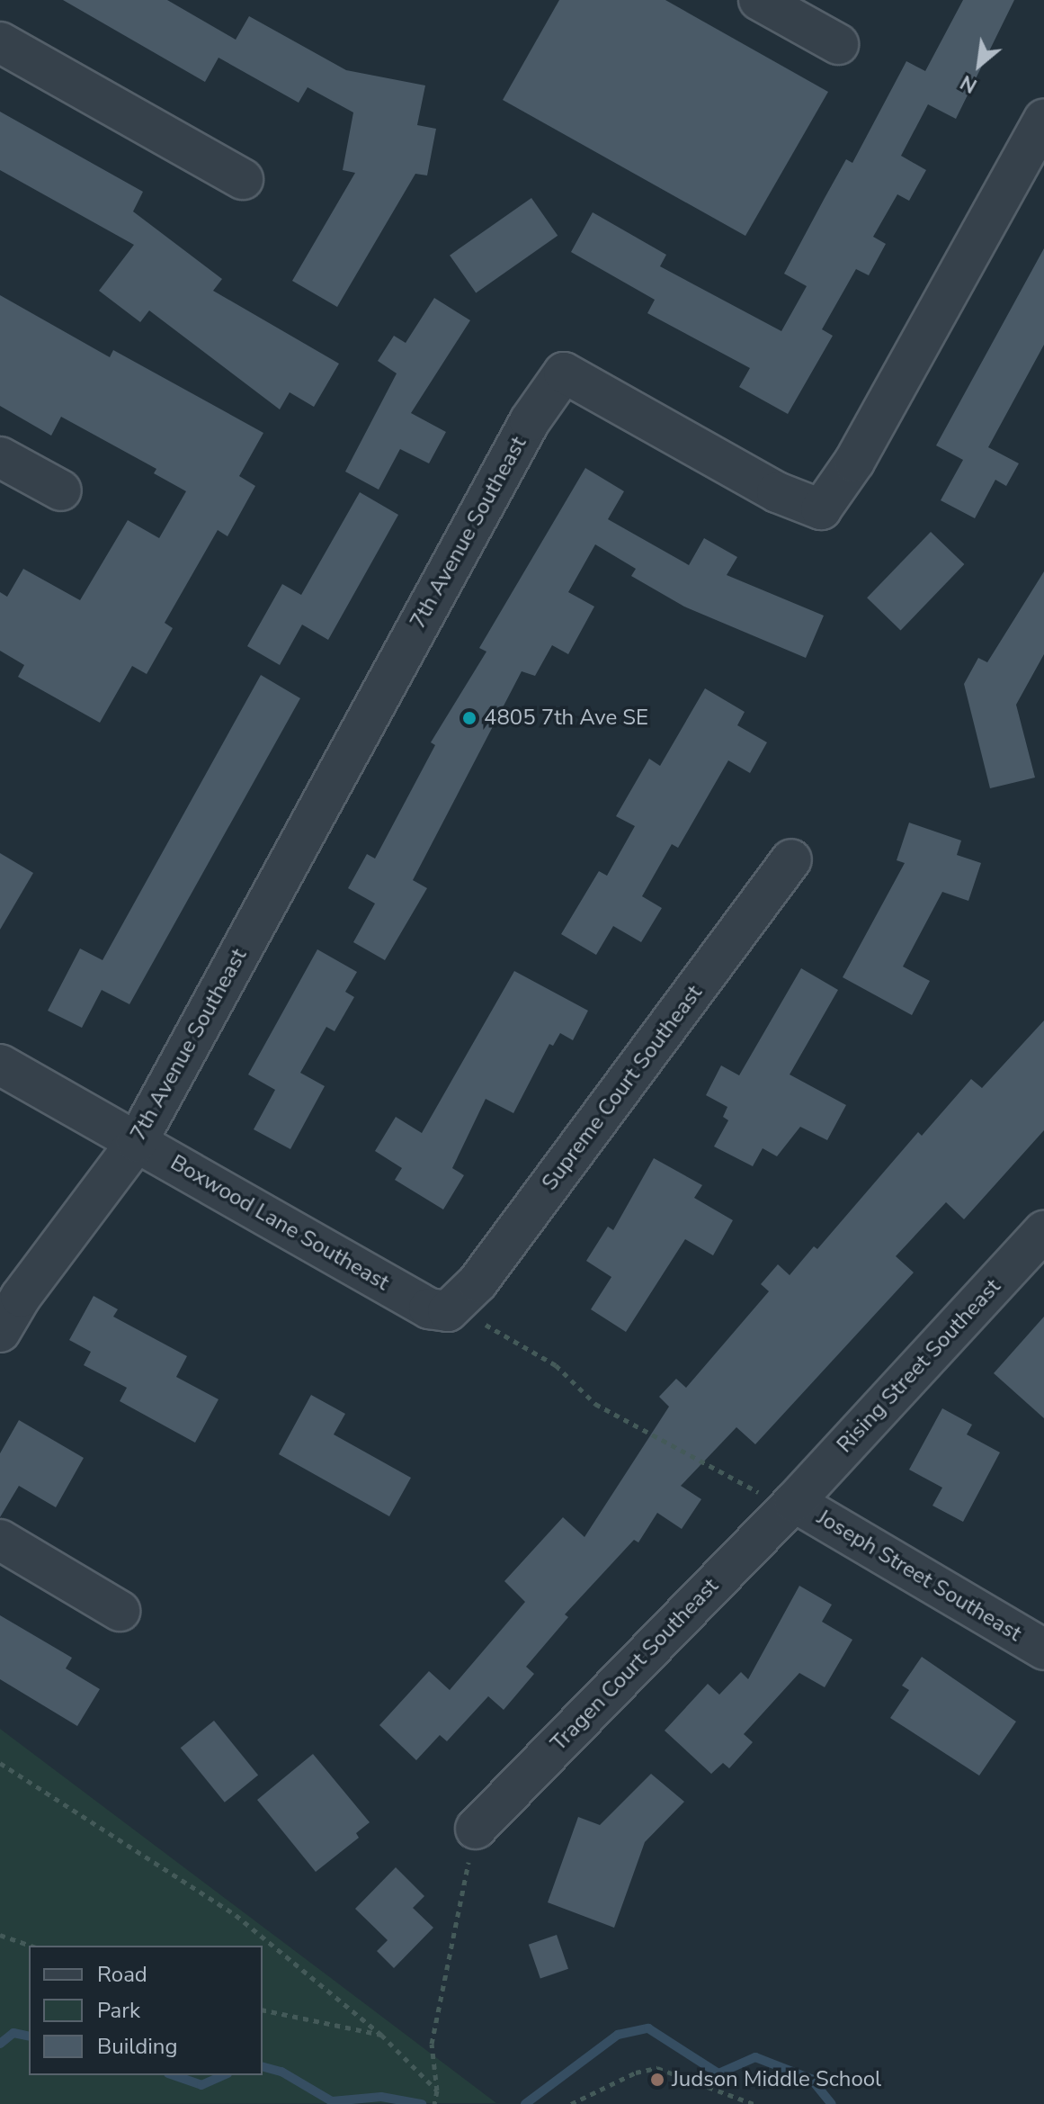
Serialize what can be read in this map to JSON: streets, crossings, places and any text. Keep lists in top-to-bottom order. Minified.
{"streets":{"street":["7th Avenue Southeast","Supreme Court Southeast","Boxwood Lane Southeast","Rising Street Southeast","Joseph Street Southeast","Tragen Court Southeast"]},"crossings":[["7th Avenue Southeast","Boxwood Lane Southeast"],["Supreme Court Southeast","Boxwood Lane Southeast"],["Rising Street Southeast","Joseph Street Southeast"],["Rising Street Southeast","Tragen Court Southeast"],["Joseph Street Southeast","Tragen Court Southeast"]],"places":["4805 7th Ave SE","Judson Middle School"],"legend":["Road","Park","Building"],"north":"bottom left"}
